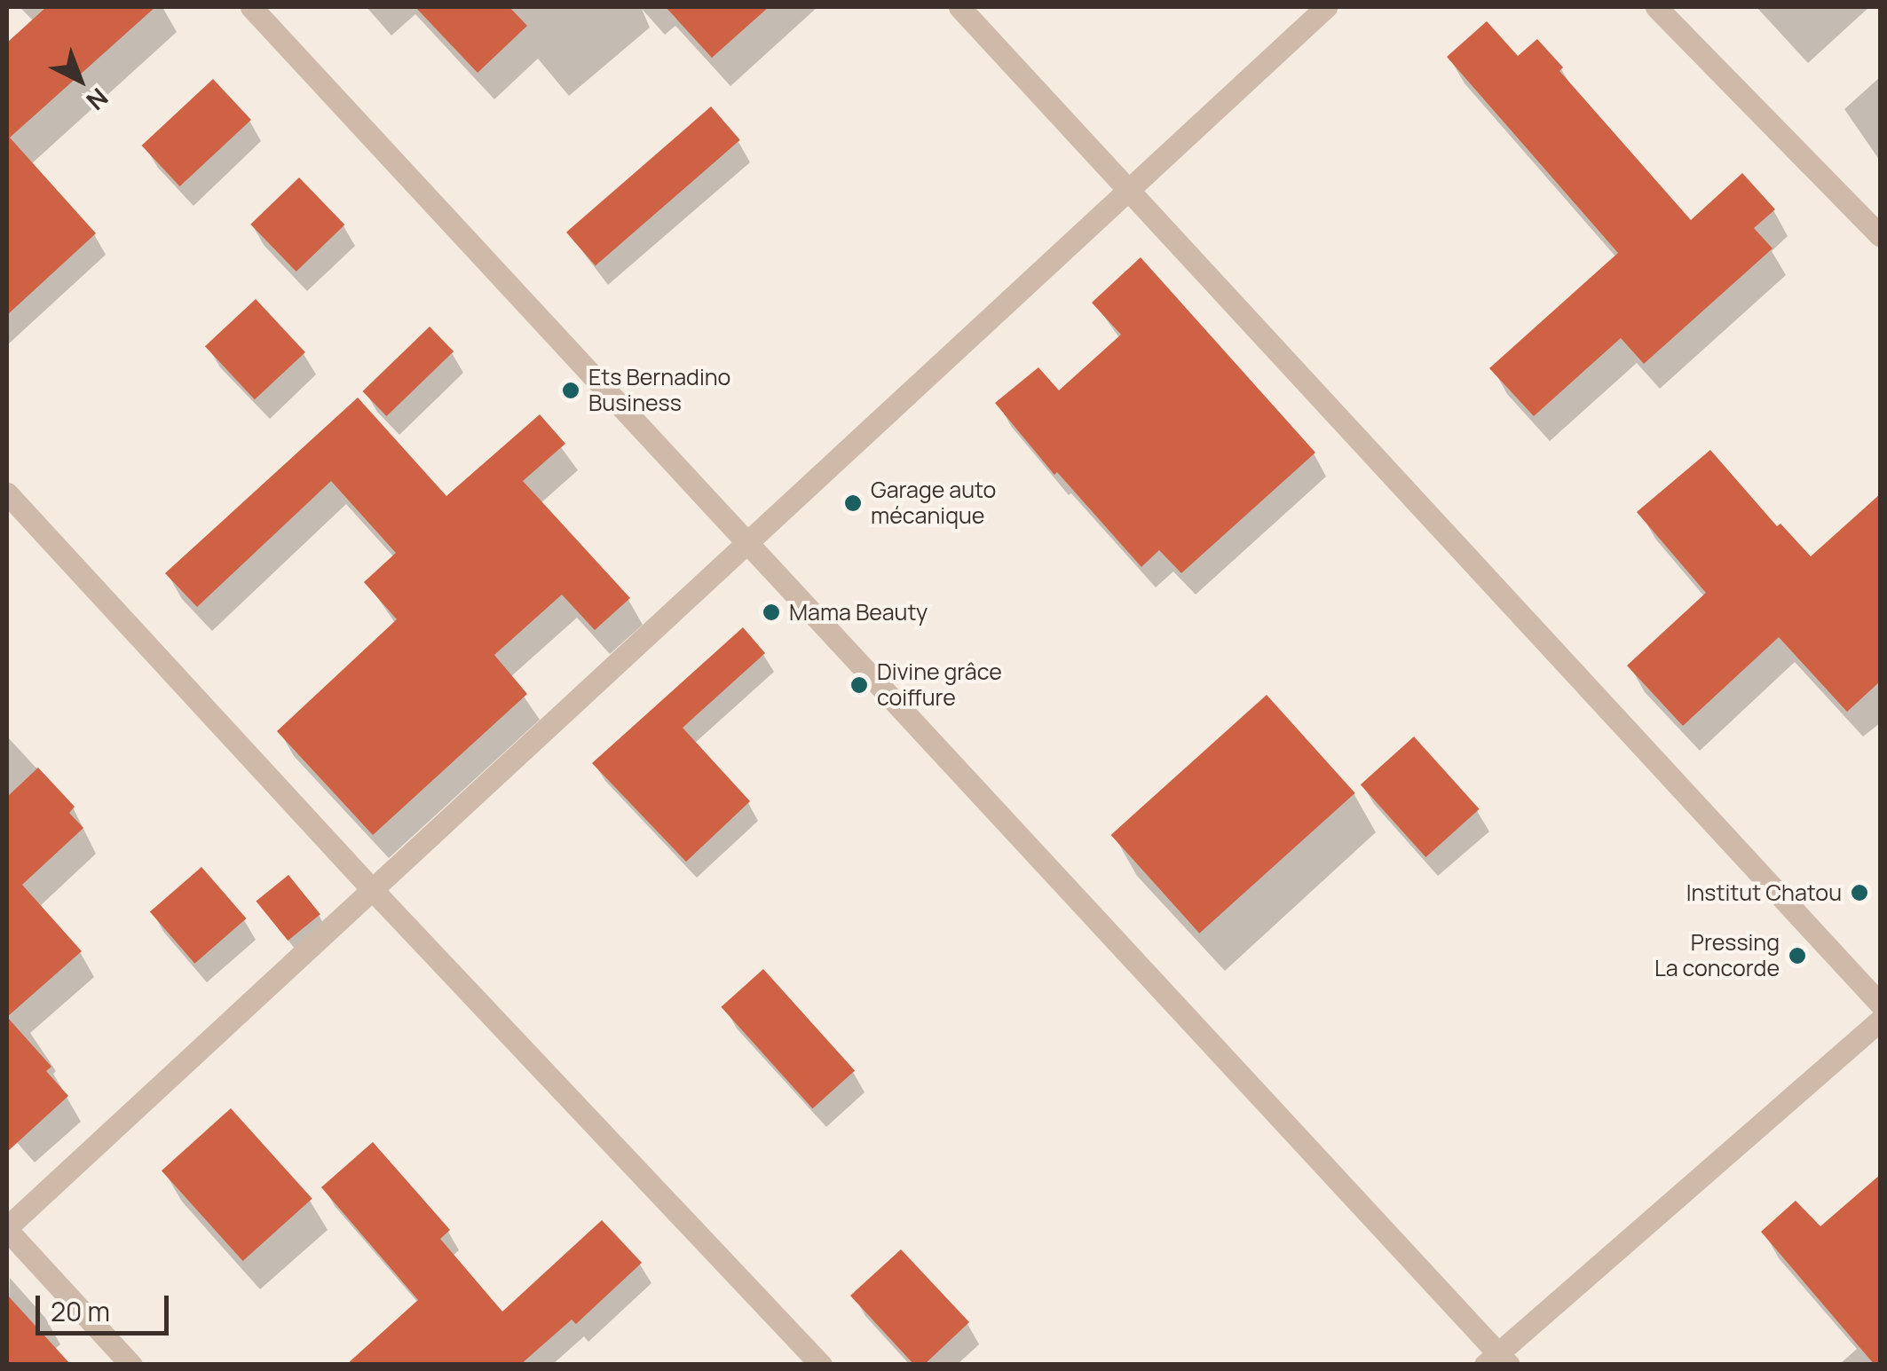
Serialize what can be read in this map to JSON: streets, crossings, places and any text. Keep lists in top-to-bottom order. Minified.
{"places":["Ets Bernadino Business","Garage auto mécanique","Mama Beauty","Divine grâce coiffure","Institut Chatou","Pressing La concorde"],"scale_bar":"20 m","north":"bottom right"}
